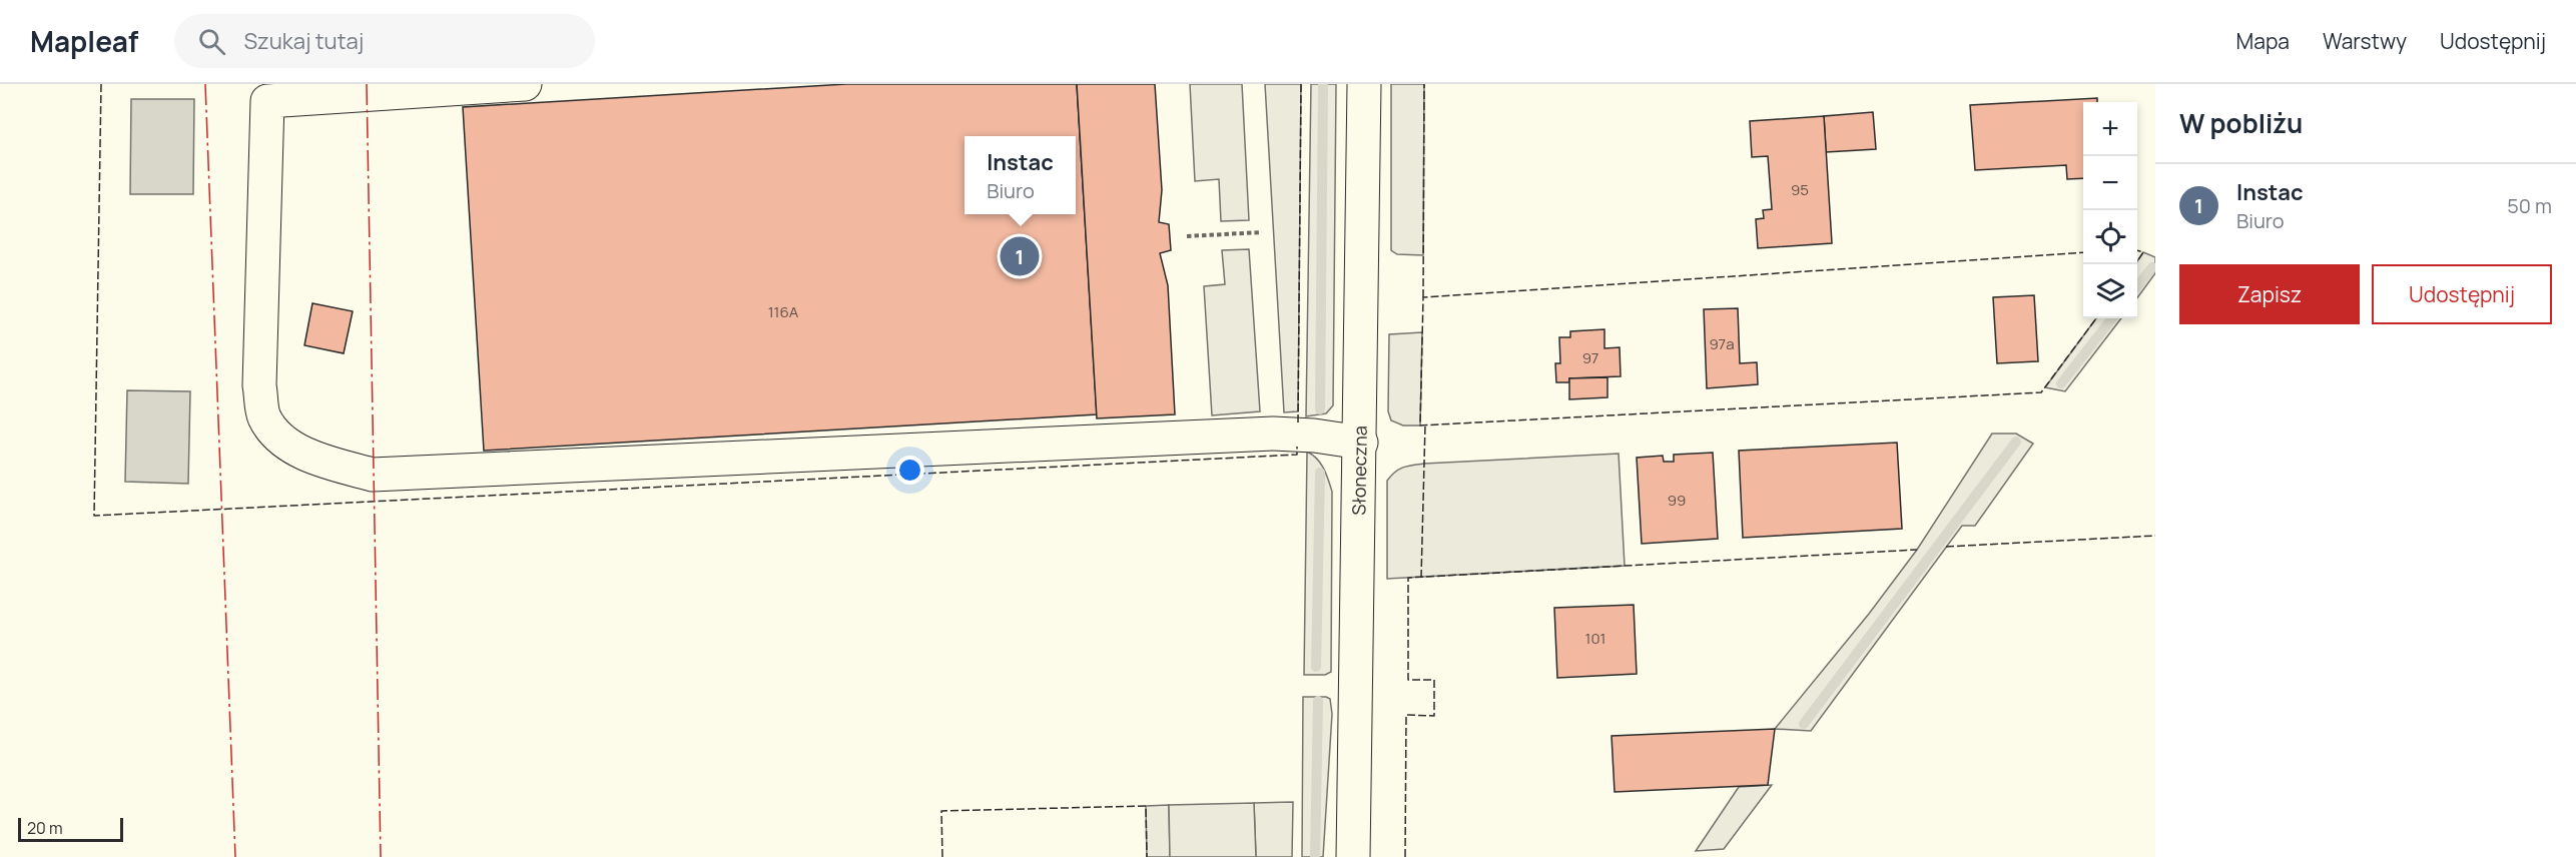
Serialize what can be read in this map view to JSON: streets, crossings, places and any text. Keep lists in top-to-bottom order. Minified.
{"streets":{"main road":["Słoneczna"]},"house_numbers":["95","116A","97a","97","99","101"],"scale_bar":"20 m","page":{"header":"Mapleaf","search":"Szukaj tutaj","nav":["Mapa","Warstwy","Udostępnij"],"heading":"W pobliżu","map_buttons":["+","−"],"popup":["Instac","Biuro"],"list":[{"mark":"1","name":"Instac","note":"Biuro","value":"50 m"}],"pins":"1","buttons":["Zapisz","Udostępnij"],"scale":"20 m"}}
